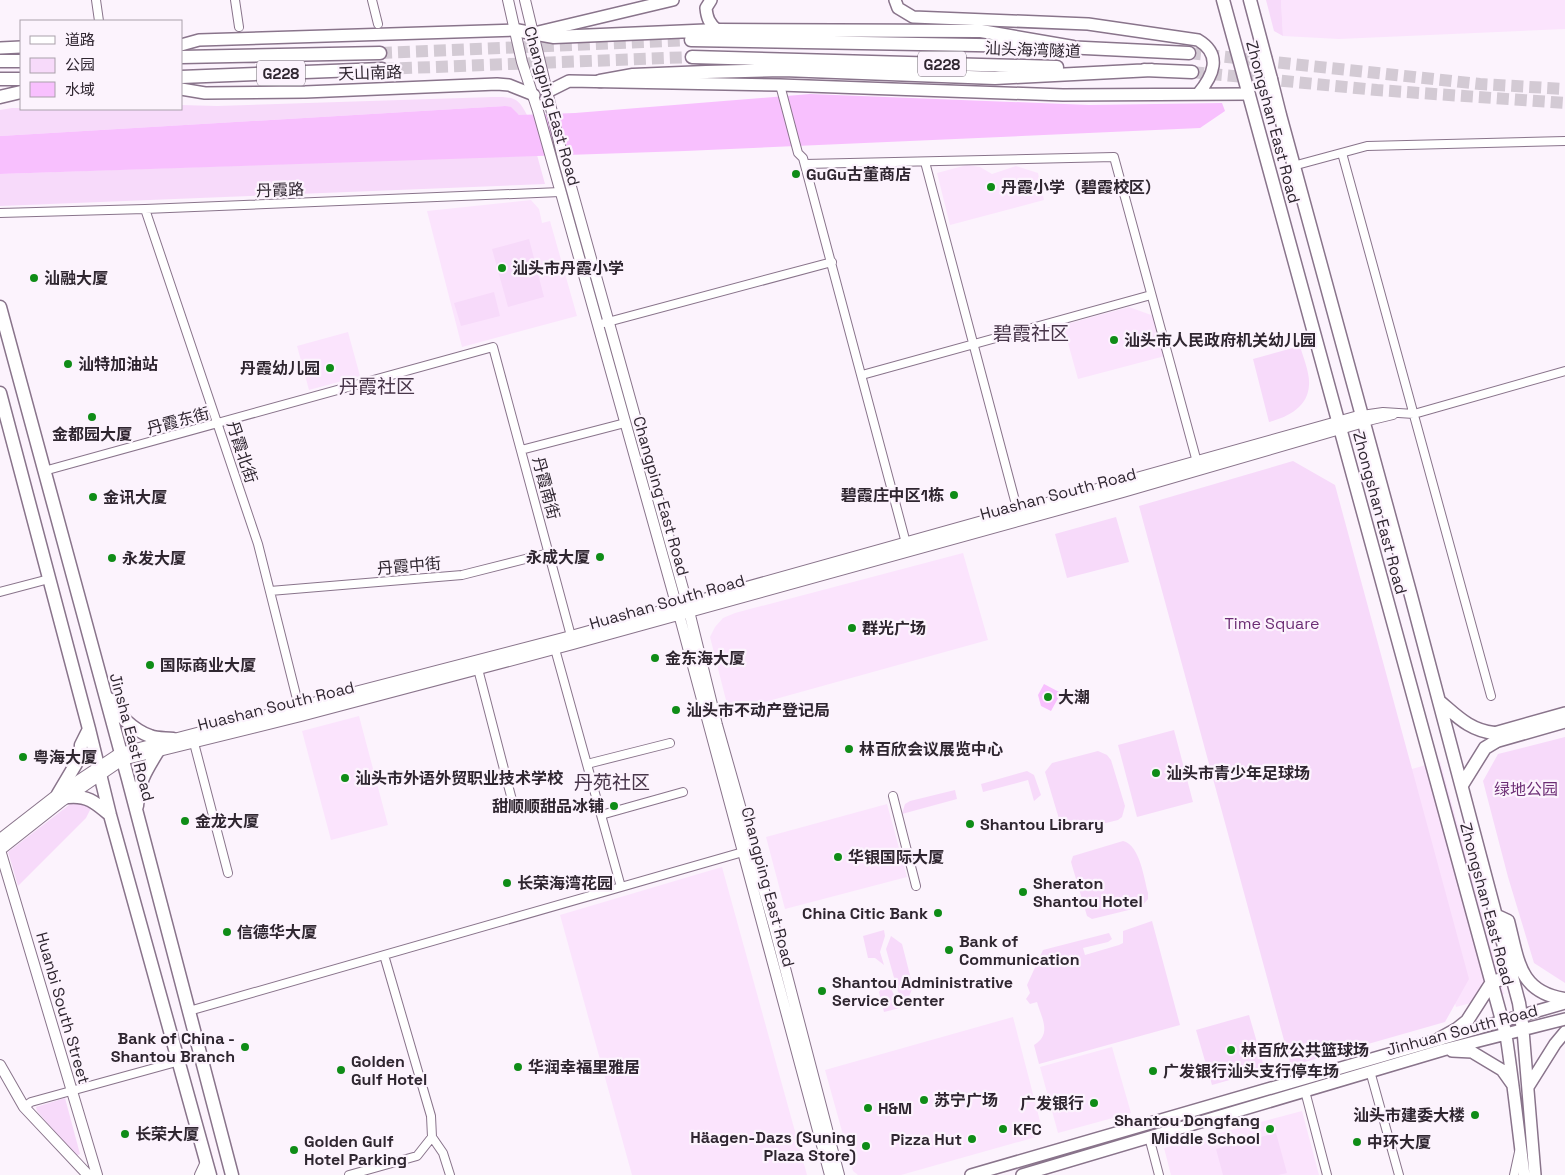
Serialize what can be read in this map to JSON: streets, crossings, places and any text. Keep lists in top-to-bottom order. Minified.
{"streets":{"main road":["汕头海湾隧道","G228","天山南路","Zhongshan East Road","Jinsha East Road","Jinhuan South Road"],"street":["Changping East Road","丹霞路","丹霞东街","丹霞北街","丹霞南街","Huashan South Road","丹霞中街","Huanbi South Street"]},"crossings":[["天山南路","Changping East Road"],["Changping East Road","丹霞路"],["Changping East Road","Huashan South Road"],["Zhongshan East Road","Huashan South Road"],["Zhongshan East Road","Jinhuan South Road"],["丹霞路","丹霞北街"],["丹霞东街","丹霞北街"],["丹霞东街","丹霞南街"],["丹霞东街","Jinsha East Road"],["丹霞北街","Huashan South Road"],["丹霞北街","丹霞中街"],["丹霞南街","Huashan South Road"],["丹霞南街","丹霞中街"],["Huashan South Road","Jinsha East Road"],["Huashan South Road","Huanbi South Street"]],"districts":["碧霞社区","丹霞社区","丹苑社区"],"parks":["Time Square","绿地公园"],"places":["GuGu古董商店","丹霞小学（碧霞校区）","汕头市丹霞小学","汕融大厦","汕头市人民政府机关幼儿园","汕特加油站","丹霞幼儿园","金都园大厦","碧霞庄中区1栋","金讯大厦","永成大厦","永发大厦","群光广场","金东海大厦","国际商业大厦","大潮","汕头市不动产登记局","林百欣会议展览中心","粤海大厦","汕头市青少年足球场","汕头市外语外贸职业技术学校","甜顺顺甜品冰铺","金龙大厦","Shantou Library","华银国际大厦","长荣海湾花园","Sheraton Shantou Hotel","China Citic Bank","信德华大厦","Bank of Communication","Shantou Administrative Service Center","Bank of China - Shantou Branch","林百欣公共篮球场","华润幸福里雅居","Golden Gulf Hotel","广发银行汕头支行停车场","苏宁广场","广发银行","H&M","汕头市建委大楼","KFC","Shantou Dongfang Middle School","长荣大厦","Pizza Hut","中环大厦","Häagen-Dazs (Suning Plaza Store)","Golden Gulf Hotel Parking"],"legend":["道路","公园","水域"]}
